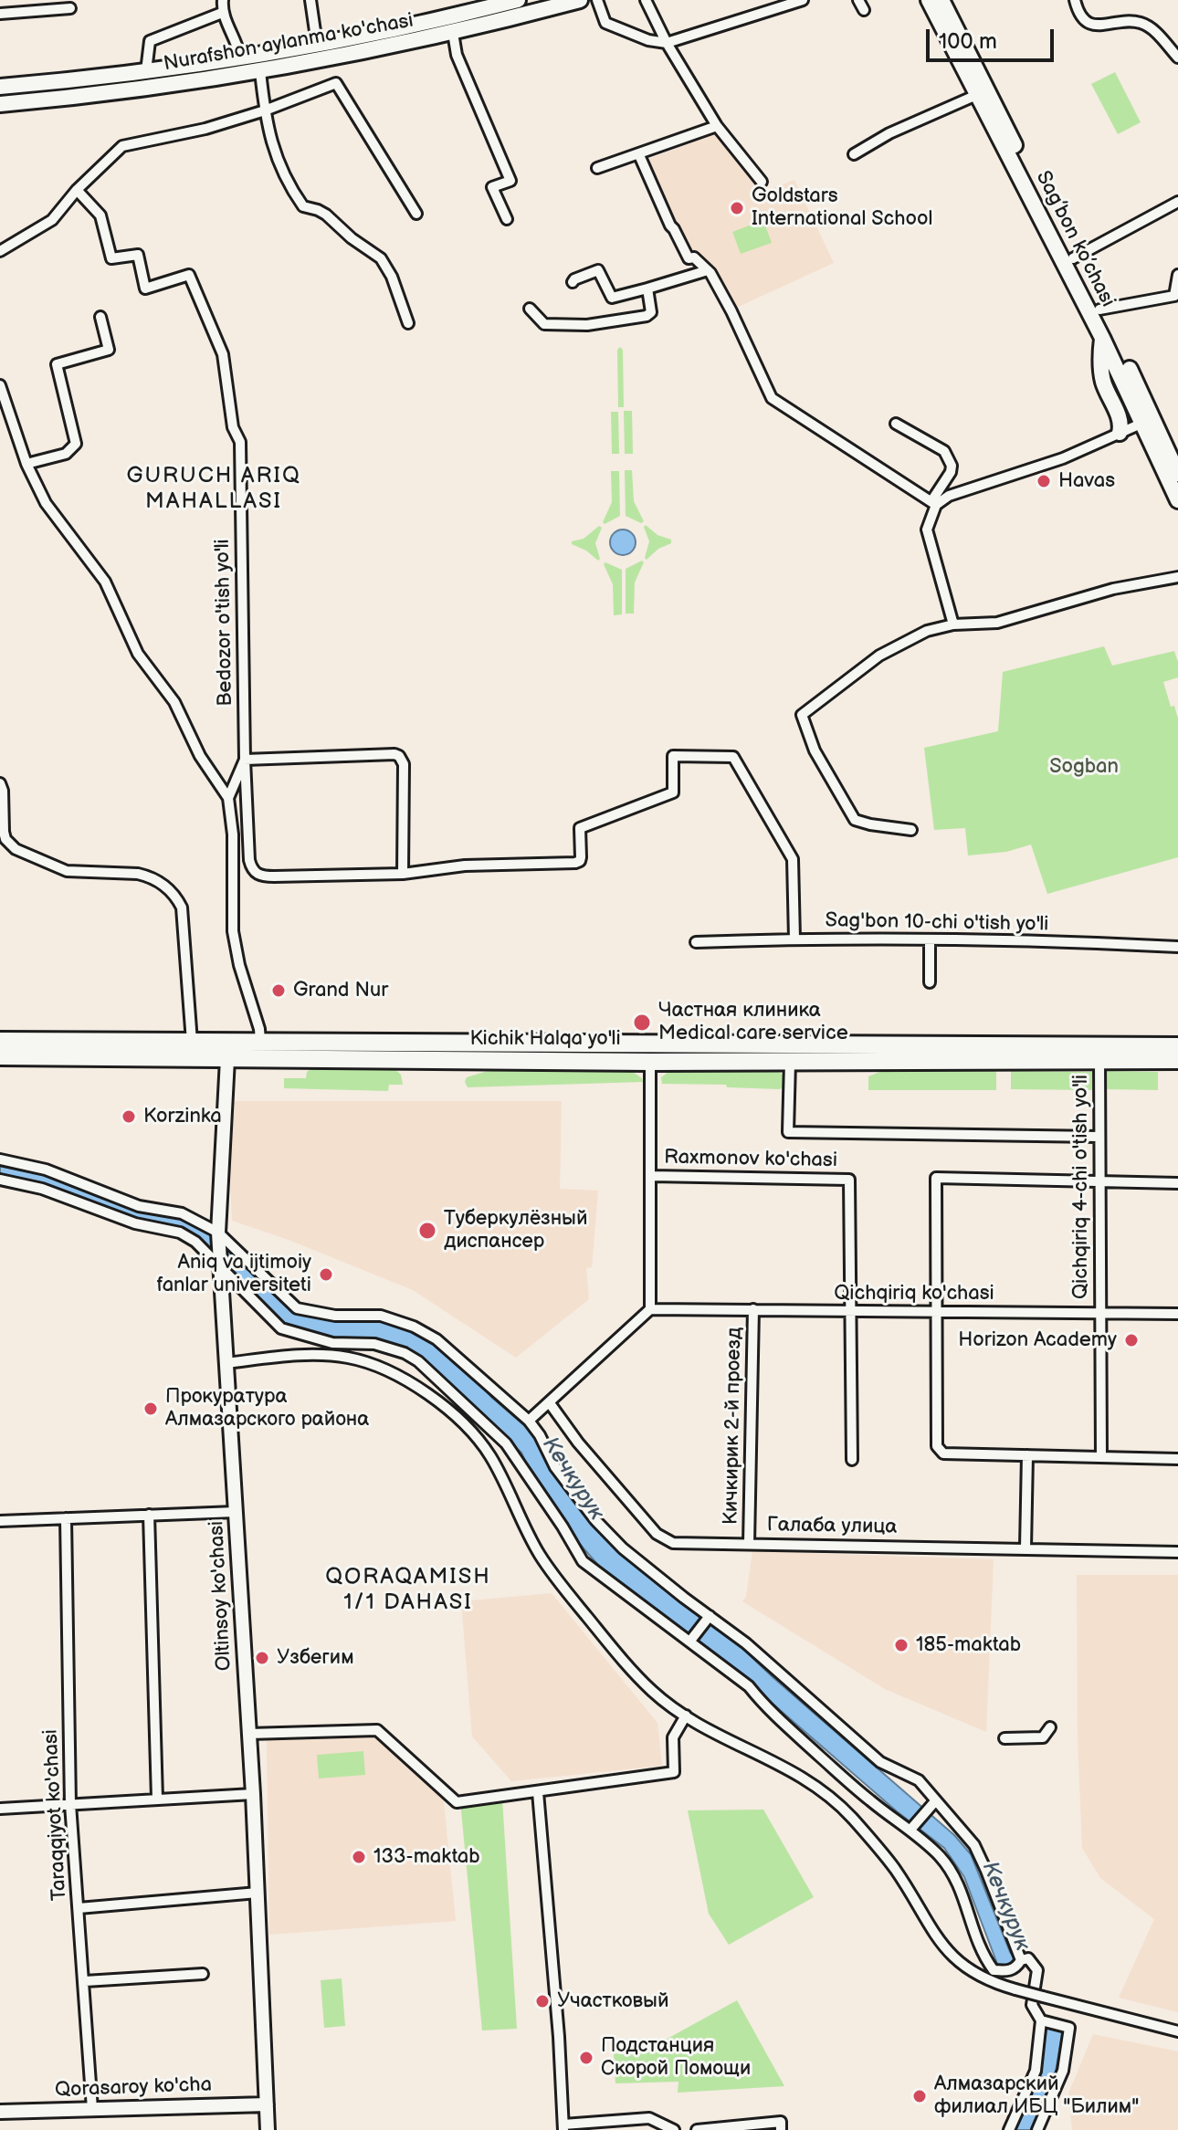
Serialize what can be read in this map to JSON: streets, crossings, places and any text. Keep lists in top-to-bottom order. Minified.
{"streets":{"highway":["Kichik Halqa yo'li"],"main road":["Nurafshon aylanma ko'chasi","Sag’bon ko’chasi"],"street":["Bedozor o'tish yo'li","Sag'bon 10-chi o'tish yo'li","Raxmonov ko'chasi","Qichqiriq 4-chi o'tish yo'li","Qichqiriq ko'chasi","Кичкирик 2-й проезд","Галаба улица","Oltinsoy ko'chasi","Taraqqiyot ko'chasi","Qorasaroy ko'cha"]},"crossings":[["Kichik Halqa yo'li","Raxmonov ko'chasi"],["Kichik Halqa yo'li","Qichqiriq 4-chi o'tish yo'li"],["Kichik Halqa yo'li","Oltinsoy ko'chasi"],["Raxmonov ko'chasi","Qichqiriq ko'chasi"],["Qichqiriq 4-chi o'tish yo'li","Qichqiriq ko'chasi"],["Qichqiriq ko'chasi","Кичкирик 2-й проезд"],["Кичкирик 2-й проезд","Галаба улица"],["Oltinsoy ko'chasi","Qorasaroy ko'cha"],["Taraqqiyot ko'chasi","Qorasaroy ko'cha"]],"districts":["GURUCH ARIQ MAHALLASI","QORAQAMISH 1/1 DAHASI"],"water":["Кечкурук"],"parks":["Sogban"],"places":["Goldstars International School","Havas","Grand Nur","Частная клиника Medical care service","Korzinka","Туберкулёзный диспансер","Aniq va ijtimoiy fanlar universiteti","Horizon Academy","Прокуратура Алмазарского района","185-maktab","Узбегим","133-maktab","Участковый","Подстанция Скорой Помощи","Алмазарский филиал ИБЦ \"Билим\""],"scale_bar":"100 m"}
